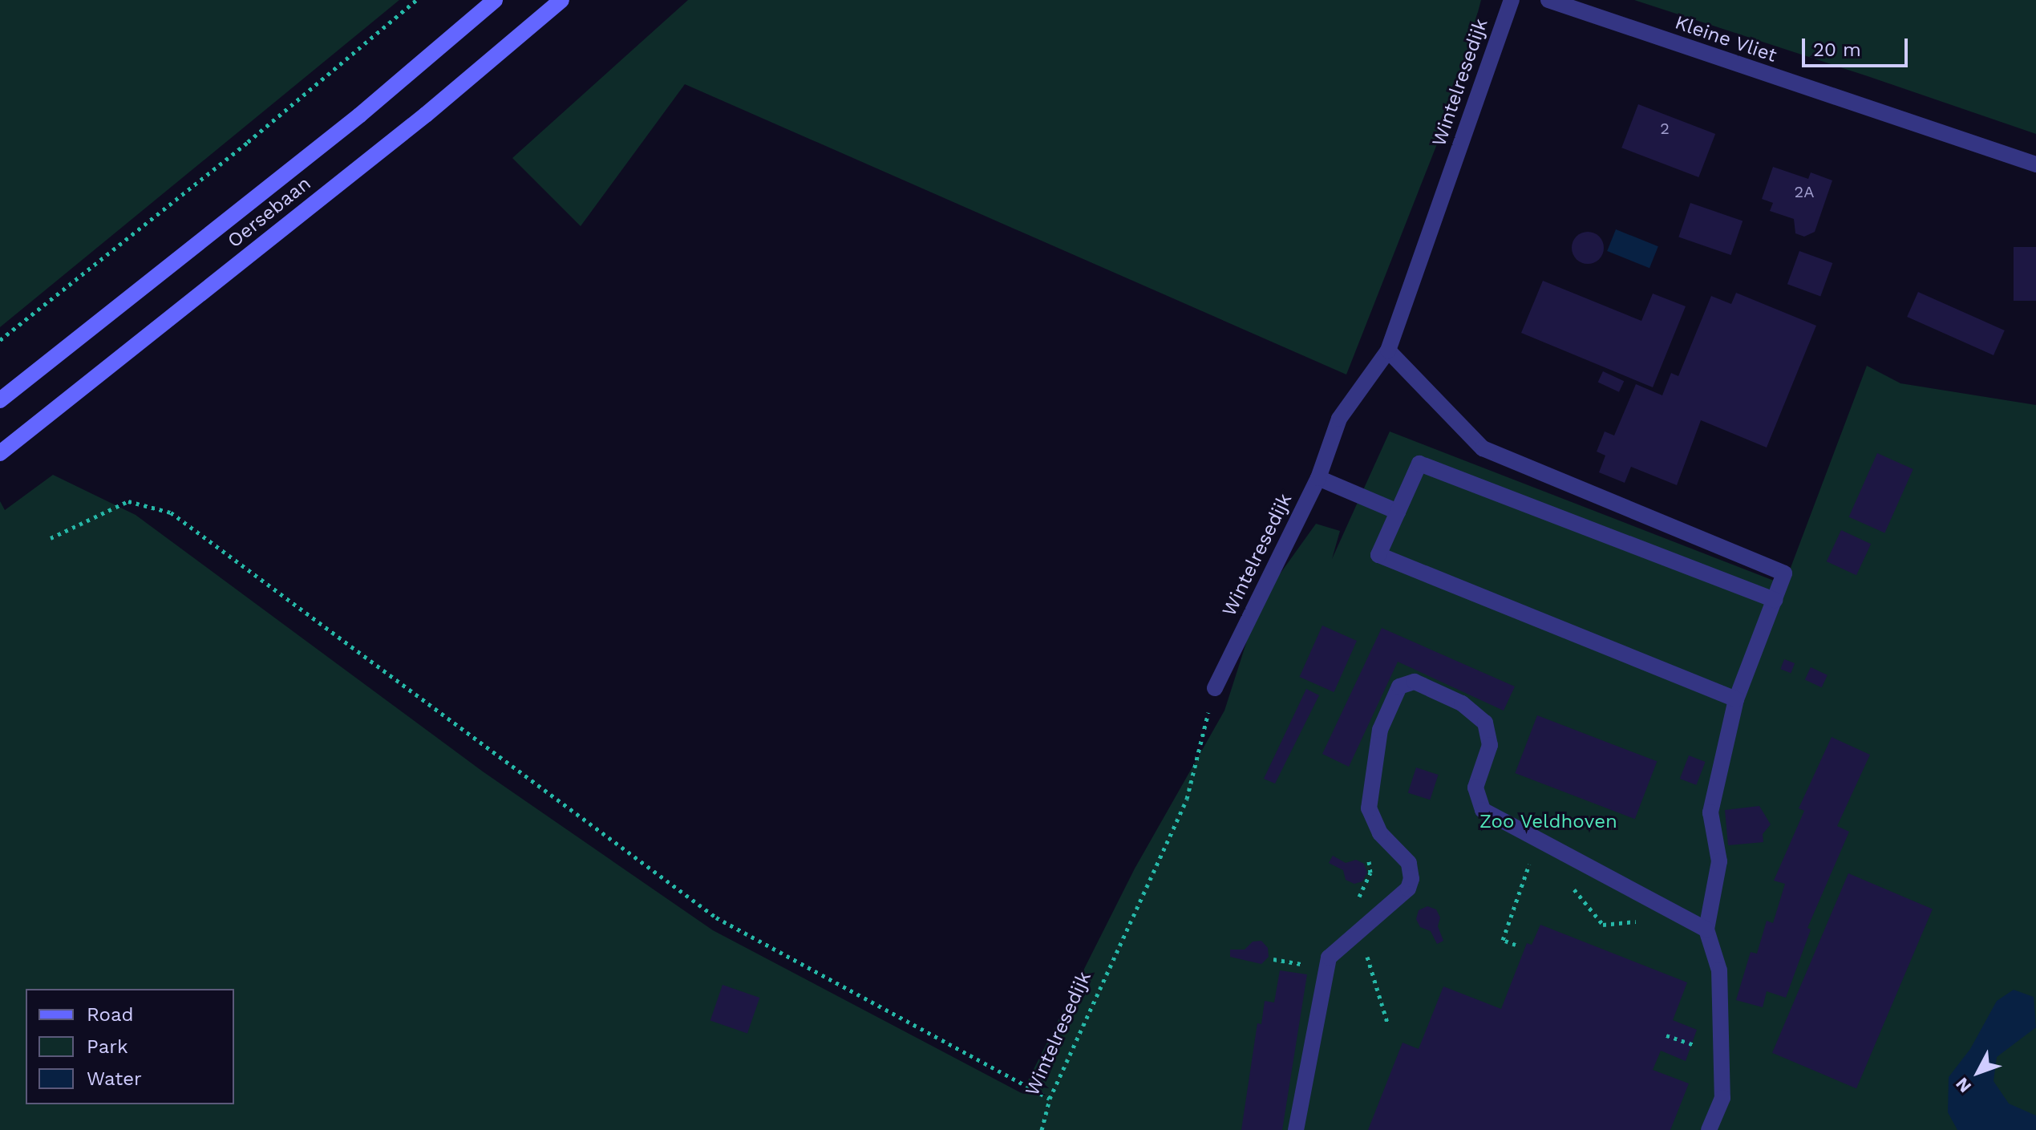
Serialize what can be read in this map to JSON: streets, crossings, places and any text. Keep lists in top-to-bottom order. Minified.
{"streets":{"main road":["Oersebaan"],"street":["Kleine Vliet","Wintelresedijk"]},"parks":["Zoo Veldhoven"],"house_numbers":["2","2A"],"legend":["Road","Park","Water"],"scale_bar":"20 m","north":"bottom left"}
